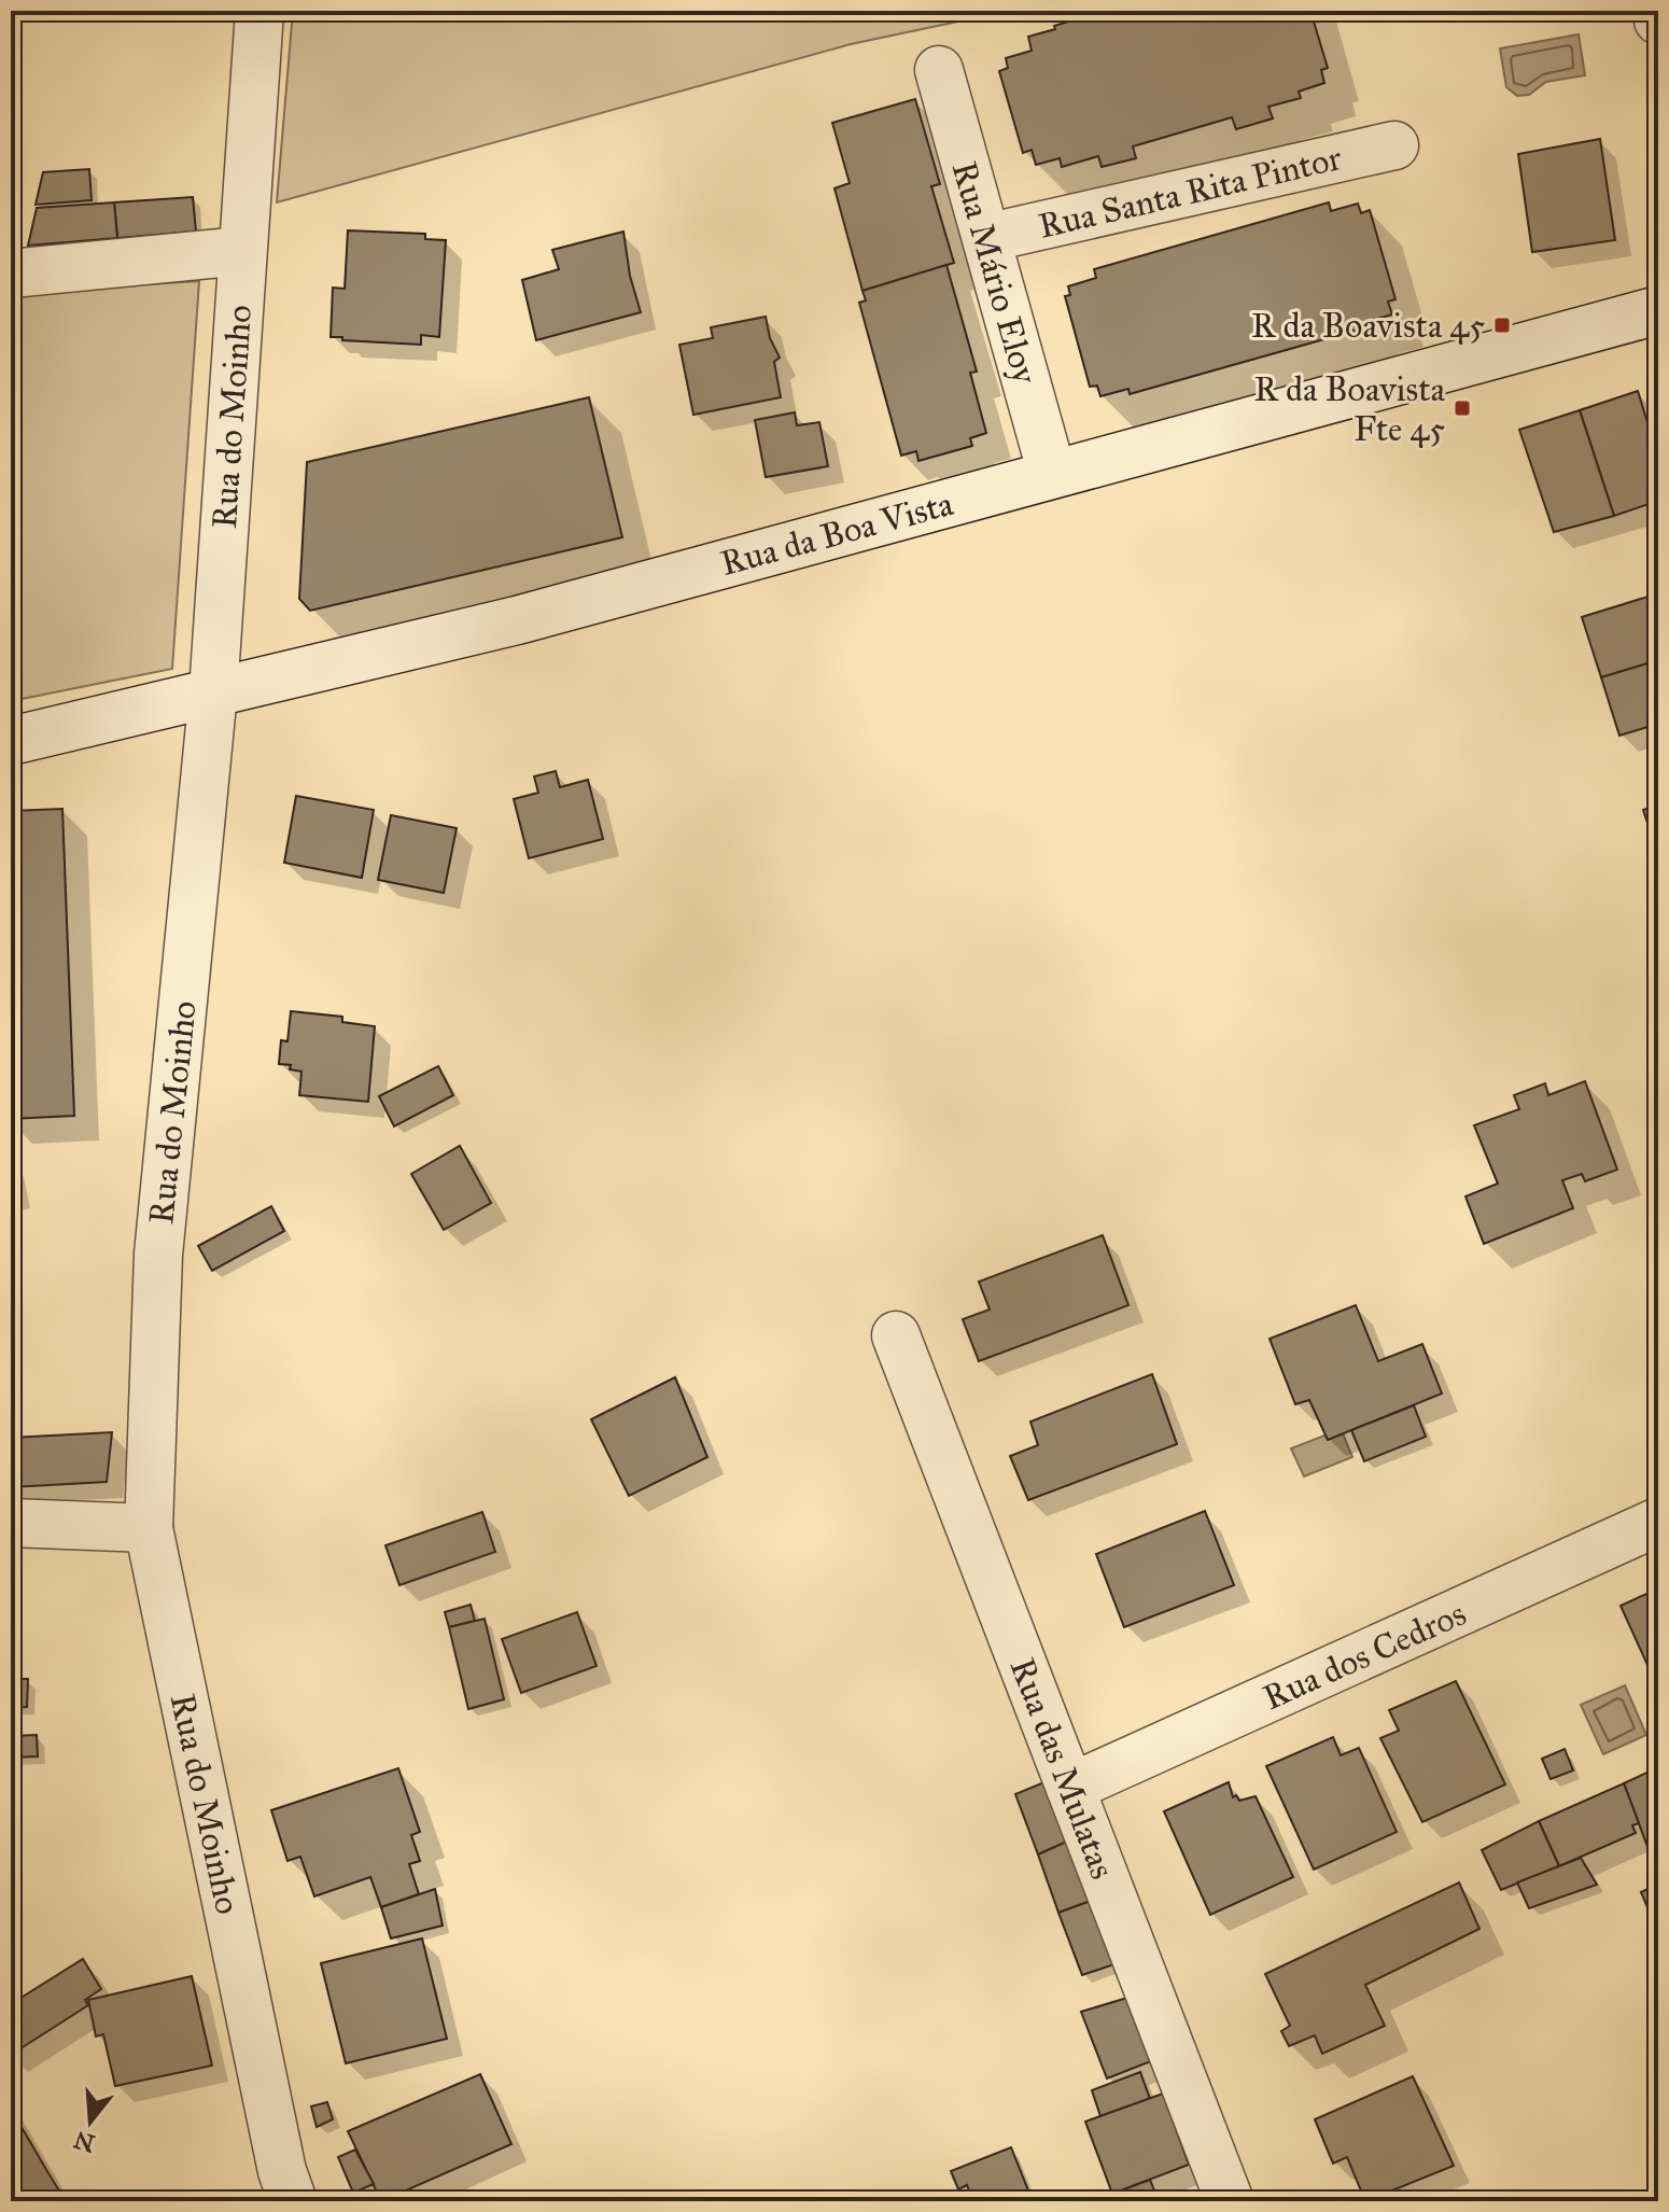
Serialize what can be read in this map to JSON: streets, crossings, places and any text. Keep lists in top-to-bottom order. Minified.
{"streets":{"street":["Rua Santa Rita Pintor","Rua Mário Eloy","Rua do Moinho","Rua da Boa Vista","Rua dos Cedros","Rua das Mulatas"]},"crossings":[["Rua Santa Rita Pintor","Rua Mário Eloy"],["Rua Mário Eloy","Rua da Boa Vista"],["Rua do Moinho","Rua da Boa Vista"],["Rua dos Cedros","Rua das Mulatas"]],"places":{"transit":["R da Boavista 45","R da Boavista Fte 45"]},"north":"bottom"}
